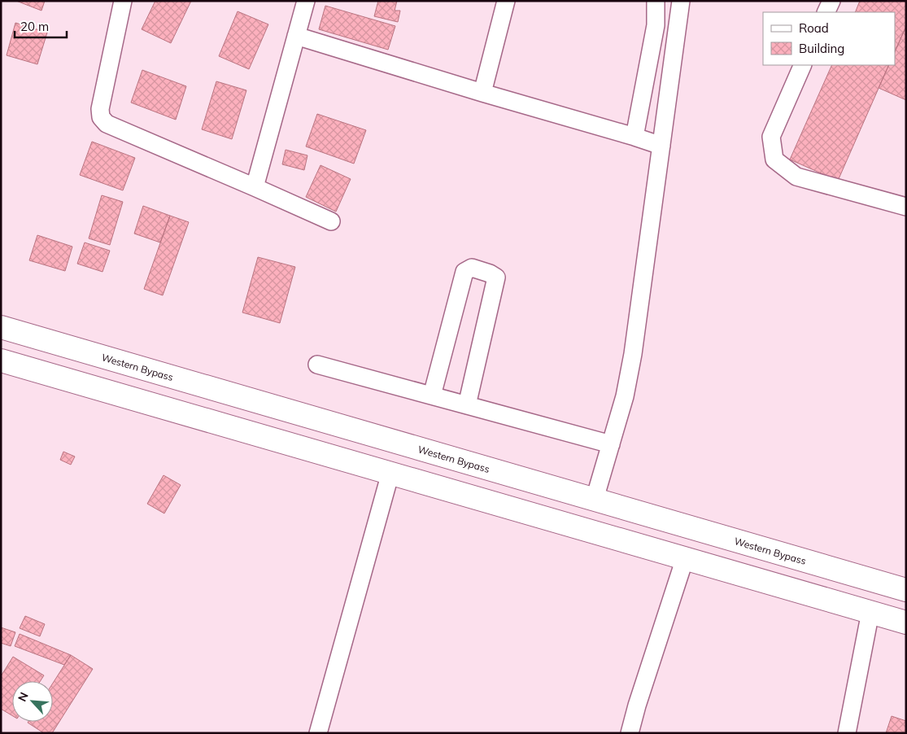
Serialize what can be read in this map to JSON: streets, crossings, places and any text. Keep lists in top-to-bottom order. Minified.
{"streets":{"main road":["Western Bypass"]},"legend":["Road","Building"],"scale_bar":"20 m","north":"top left"}
